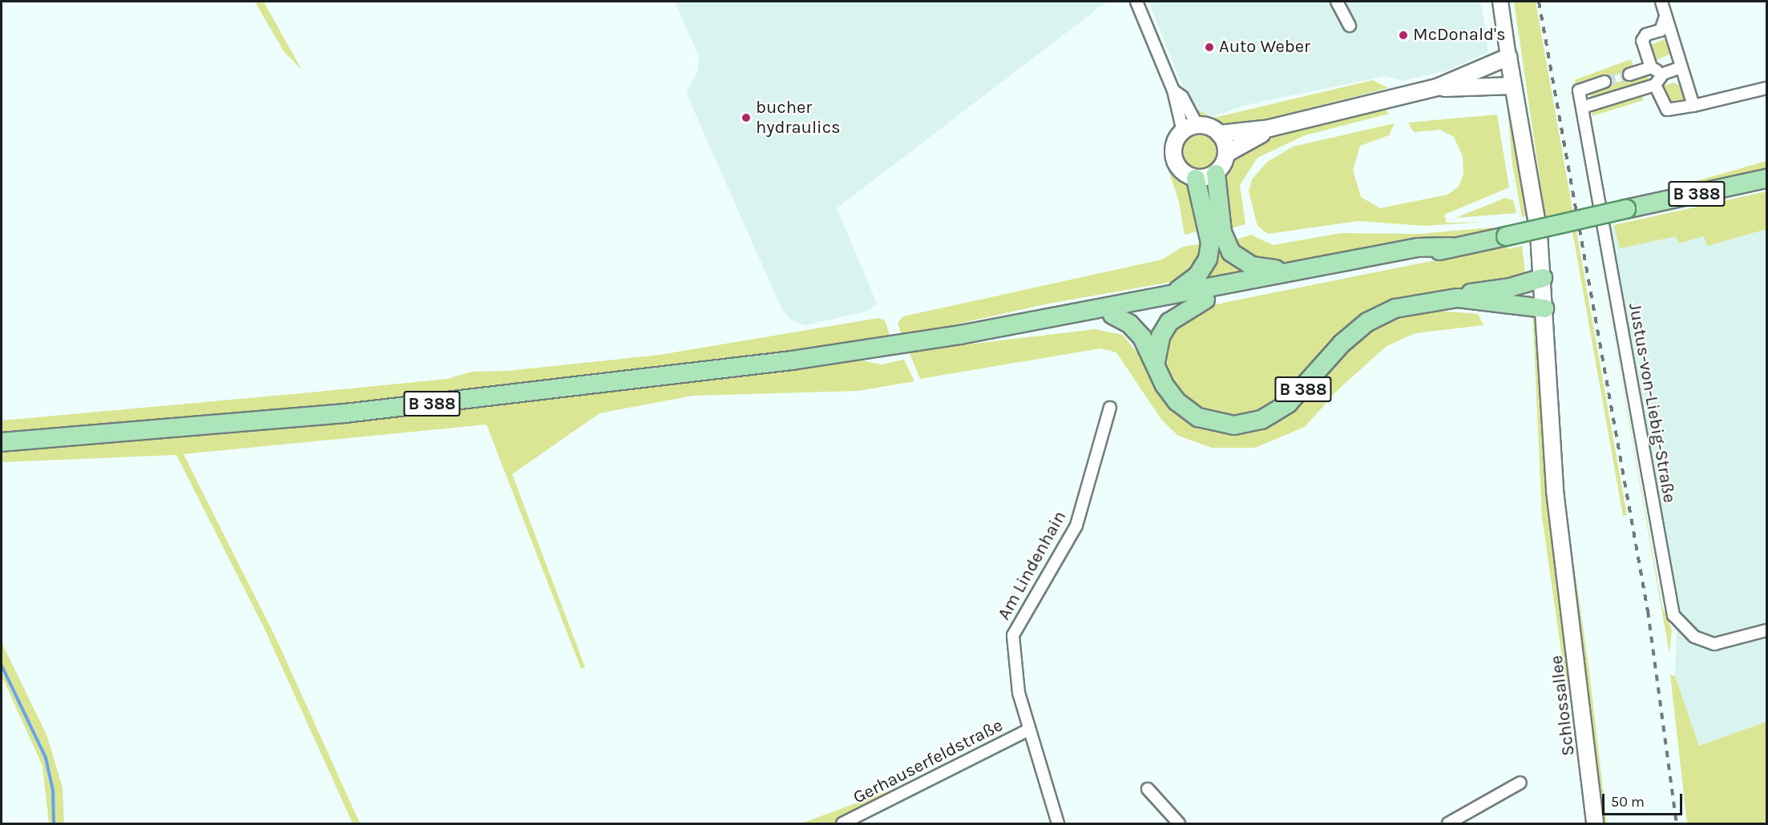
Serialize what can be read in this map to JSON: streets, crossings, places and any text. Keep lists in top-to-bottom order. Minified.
{"streets":{"main road":["B 388","Schlossallee"],"street":["Justus-von-Liebig-Straße","Am Lindenhain","Gerhauserfeldstraße"]},"crossings":[["B 388","Schlossallee"],["Am Lindenhain","Gerhauserfeldstraße"]],"places":["McDonald's","Auto Weber","bucher hydraulics"],"scale_bar":"50 m"}
